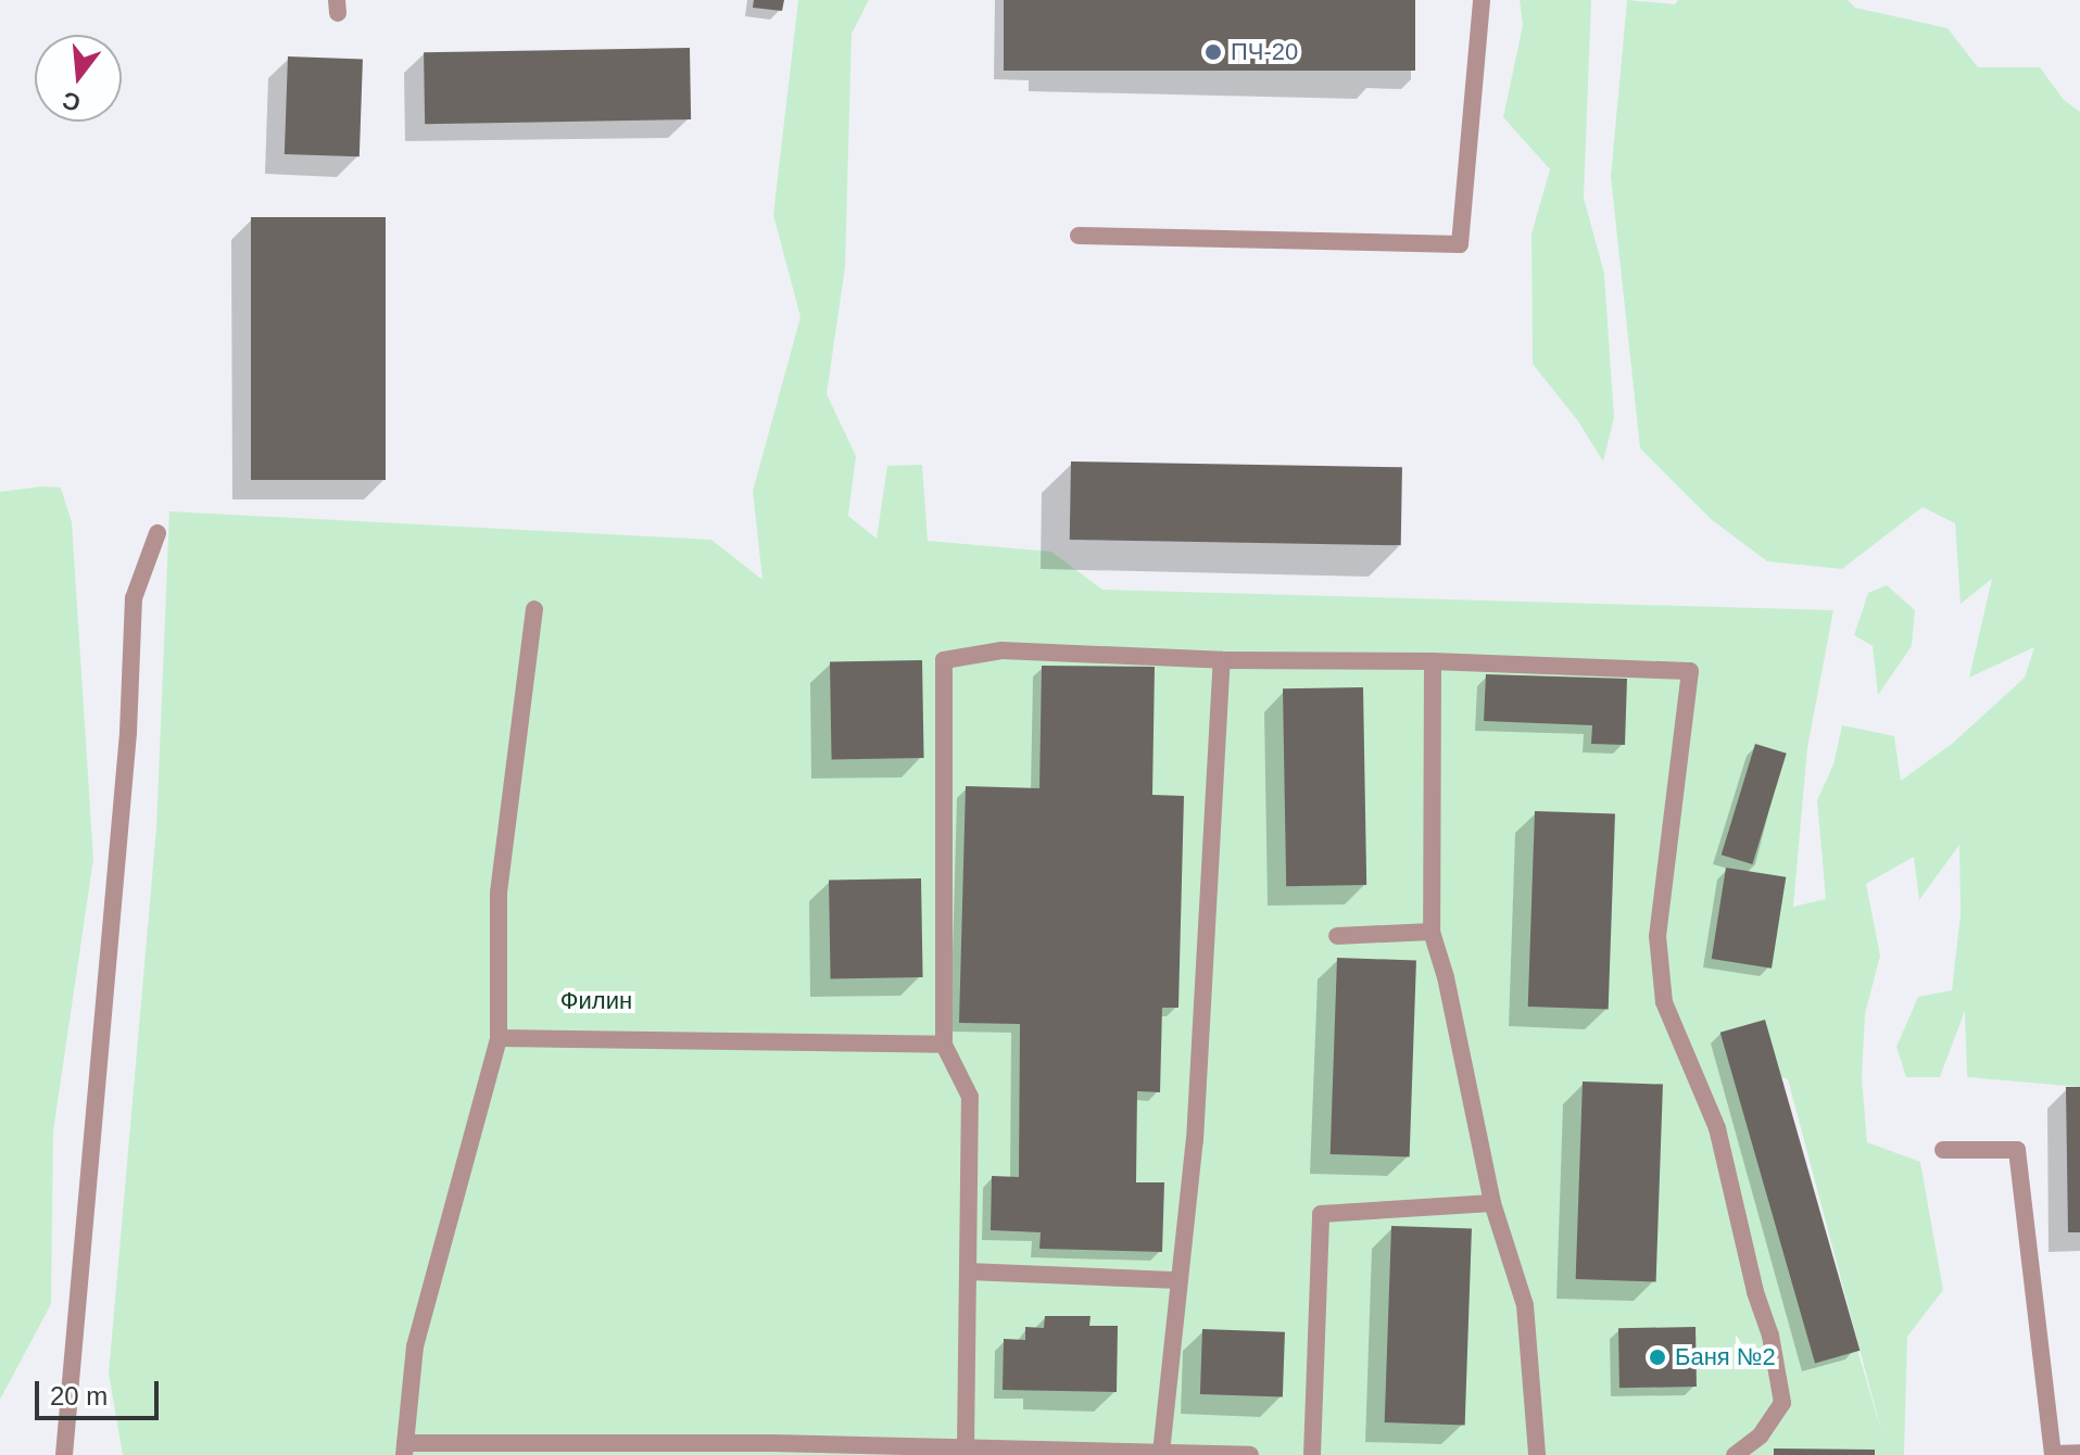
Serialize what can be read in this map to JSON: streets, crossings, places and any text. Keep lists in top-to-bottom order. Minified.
{"parks":["Филин"],"places":["ПЧ-20","Баня №2"],"scale_bar":"20 m","north":"bottom"}
